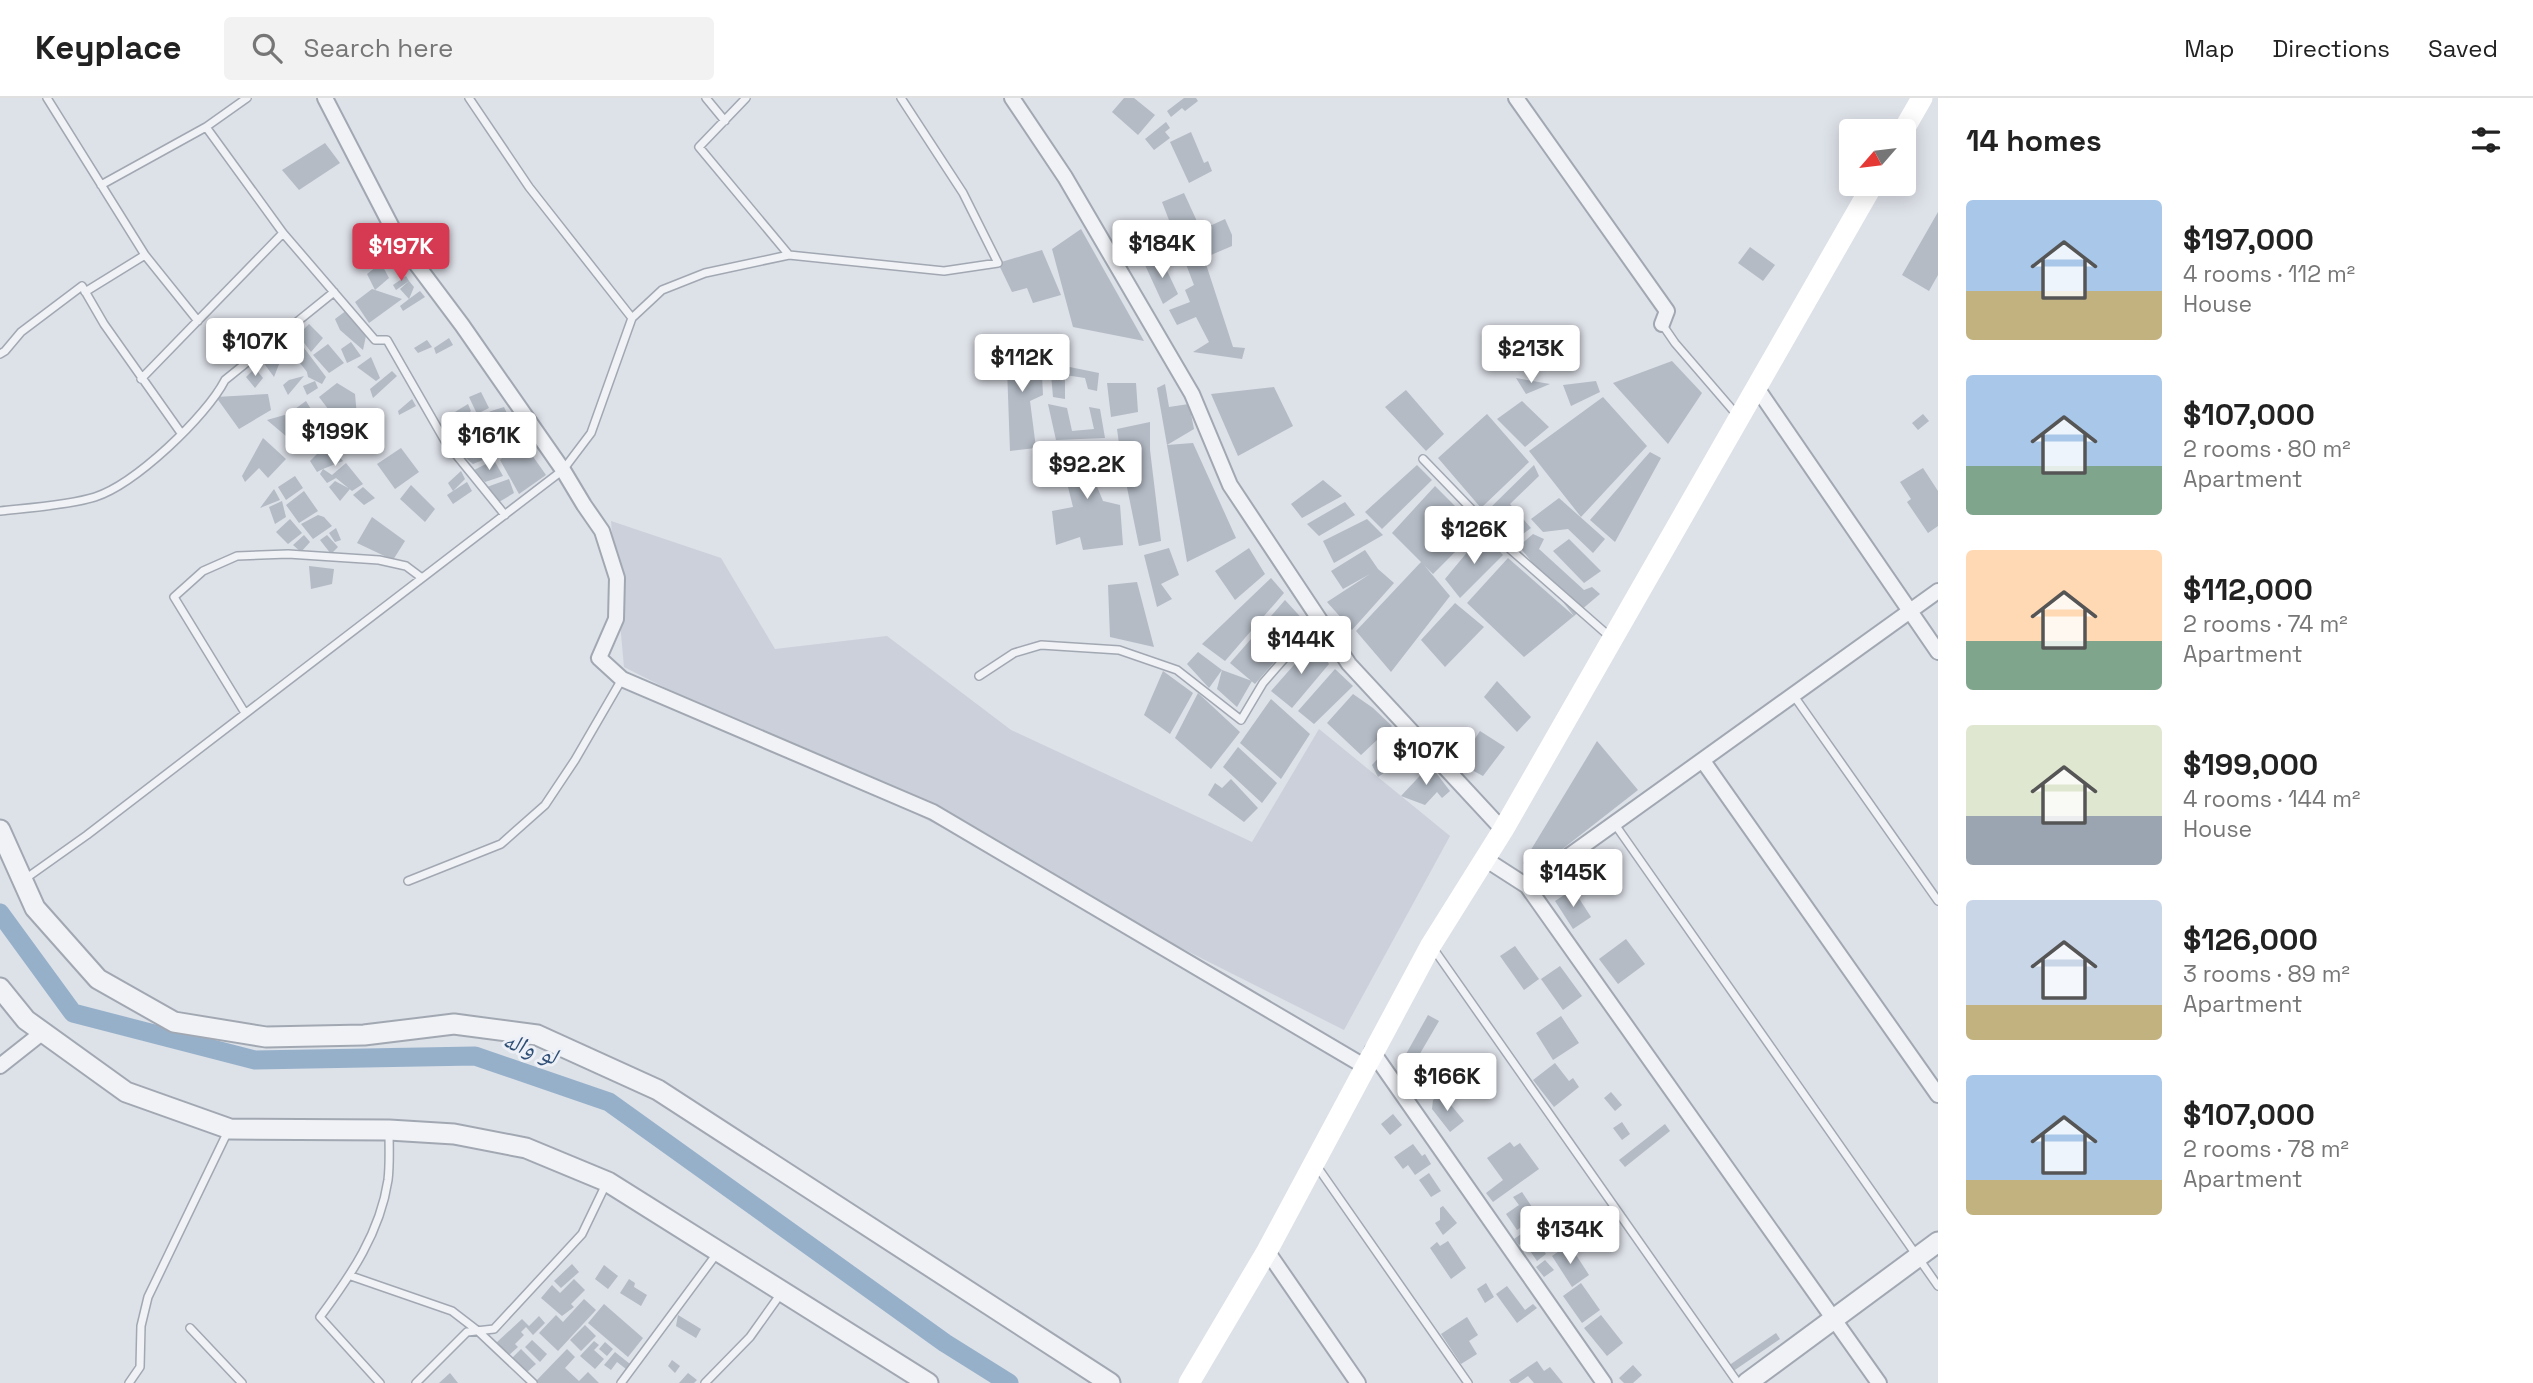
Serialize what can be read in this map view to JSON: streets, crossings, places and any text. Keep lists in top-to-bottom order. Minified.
{"water":["لو واله"],"north":"bottom left","page":{"header":"Keyplace","search":"Search here","nav":["Map","Directions","Saved"],"heading":"14 homes","list":[{"name":"$197,000","note":"4 rooms · 112 m² · House"},{"name":"$107,000","note":"2 rooms · 80 m² · Apartment"},{"name":"$112,000","note":"2 rooms · 74 m² · Apartment"},{"name":"$199,000","note":"4 rooms · 144 m² · House"},{"name":"$126,000","note":"3 rooms · 89 m² · Apartment"},{"name":"$107,000","note":"2 rooms · 78 m² · Apartment"}],"price":["$184K","$197K","$107K","$213K","$112K","$199K","$161K","$92.2K","$126K","$144K","$107K","$145K","$166K","$134K"]}}
